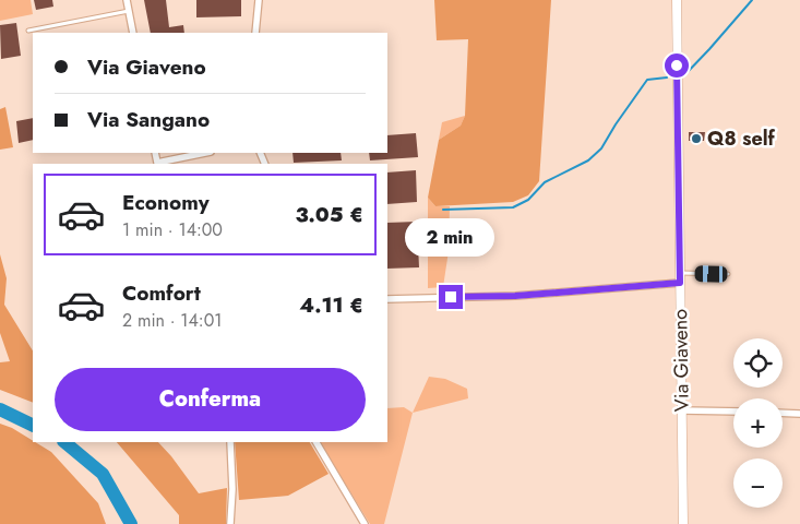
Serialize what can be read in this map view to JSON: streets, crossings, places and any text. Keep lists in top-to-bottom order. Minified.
{"streets":{"main road":["Via Giaveno"]},"places":["Q8 self"],"page":{"banner":["Via Giaveno","Via Sangano"],"list":[{"name":"Economy","note":"1 min · 14:00","value":"3.05 €"},{"name":"Comfort","note":"2 min · 14:01","value":"4.11 €"}],"bubble":"2 min","map_buttons":["+","−"],"buttons":"Conferma"}}
